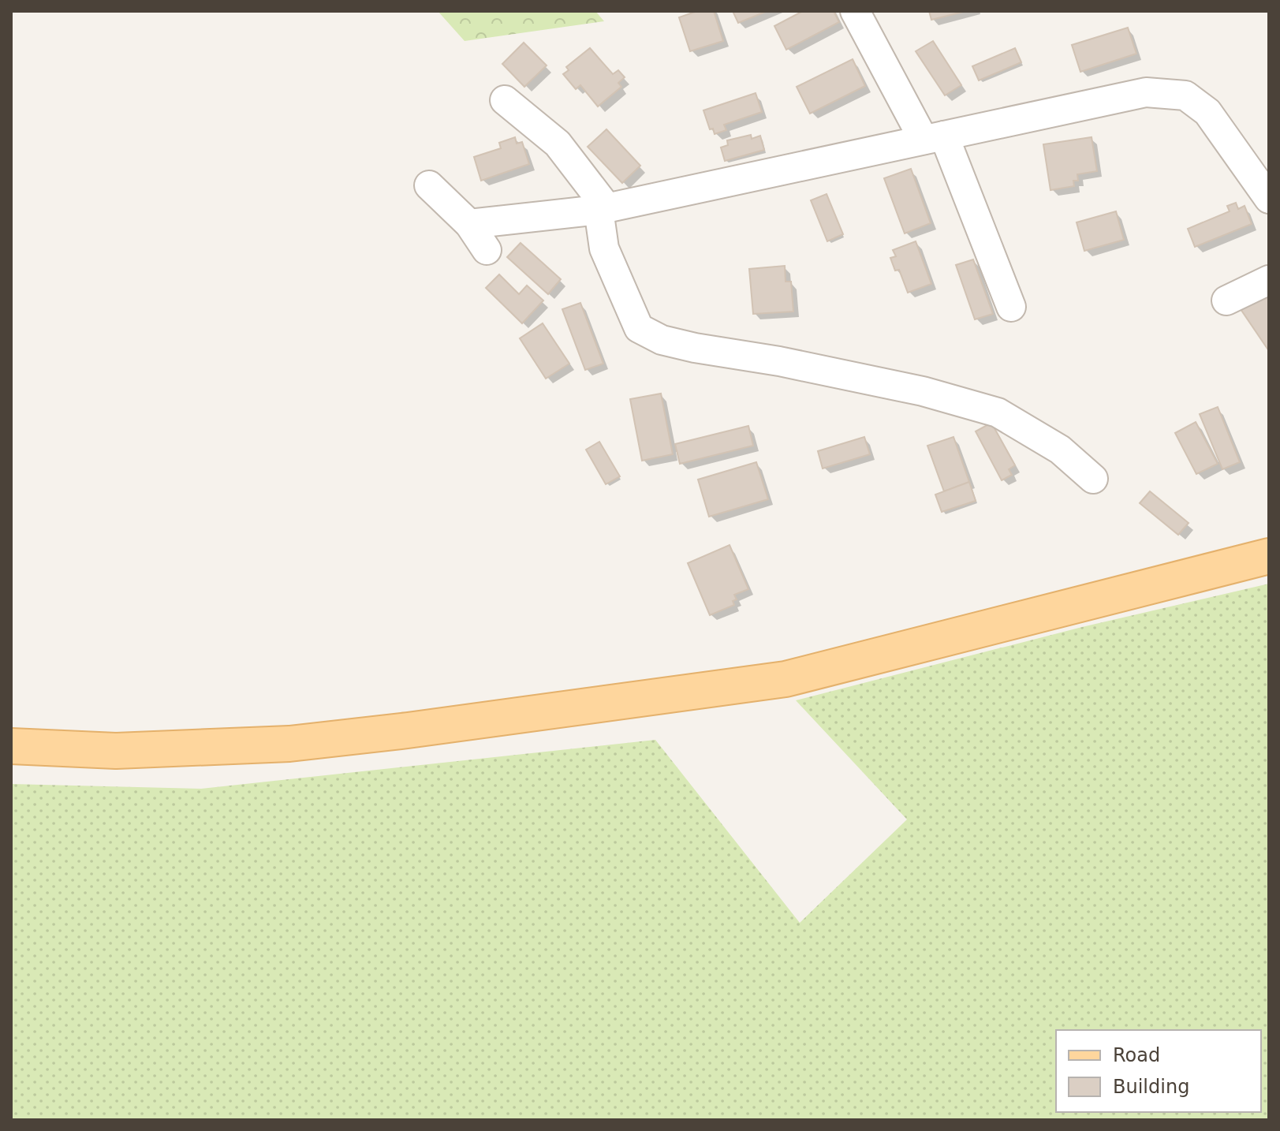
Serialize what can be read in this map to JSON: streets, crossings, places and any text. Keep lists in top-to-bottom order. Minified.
{"legend":["Road","Building"]}
